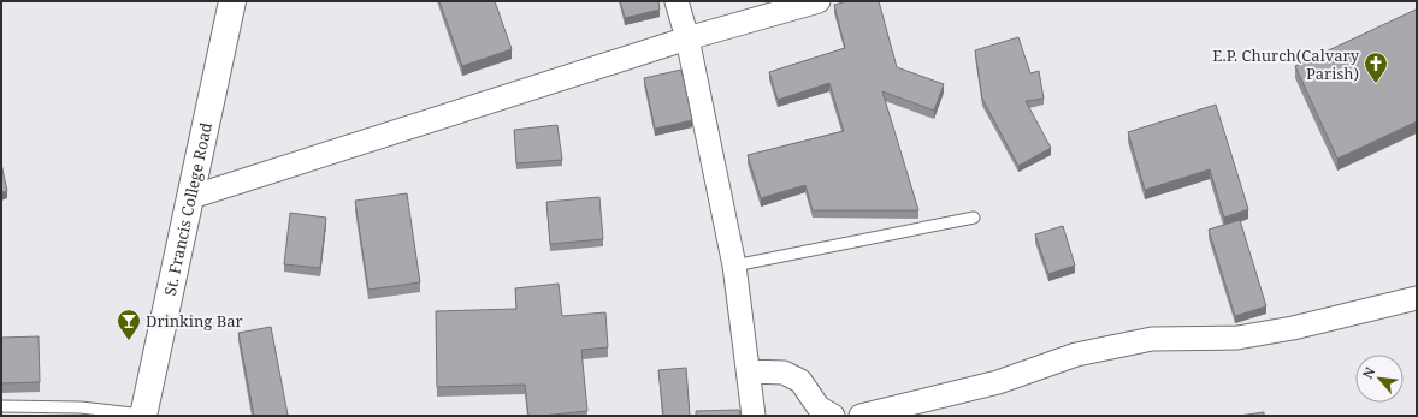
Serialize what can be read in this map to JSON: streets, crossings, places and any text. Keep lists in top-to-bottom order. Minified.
{"streets":{"main road":["St. Francis College Road"]},"places":{"church":["E.P. Church(Calvary Parish)"],"bar":["Drinking Bar"]},"north":"top left"}
